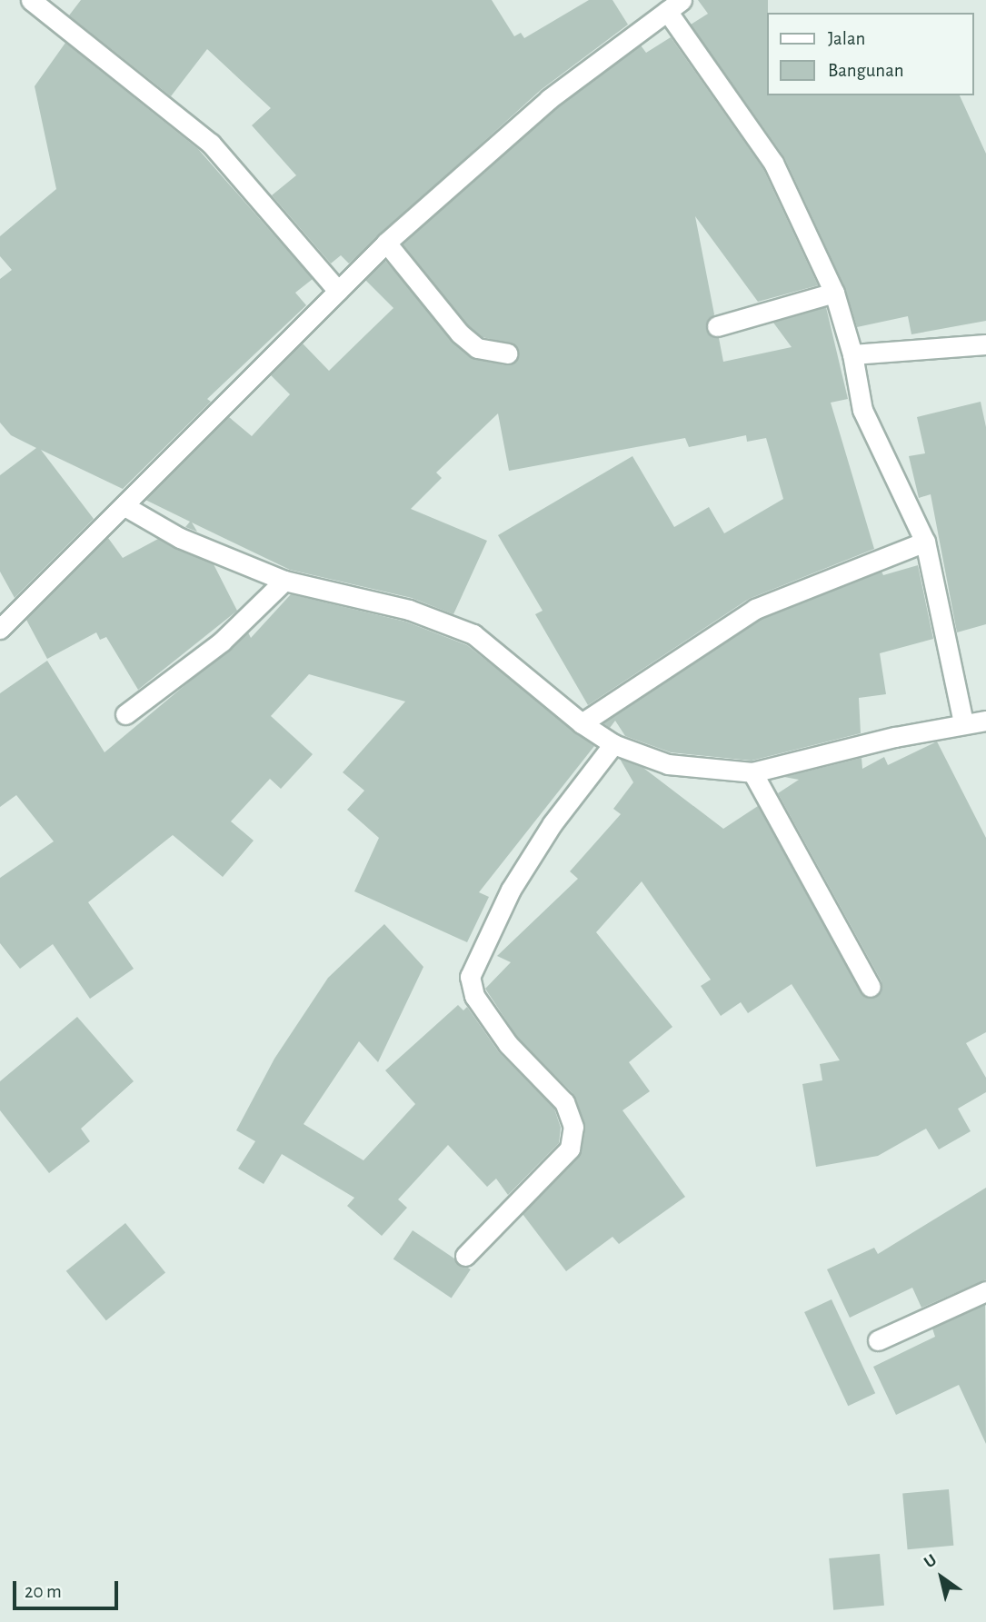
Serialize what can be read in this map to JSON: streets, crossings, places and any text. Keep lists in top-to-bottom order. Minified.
{"legend":["Jalan","Bangunan"],"scale_bar":"20 m","north":"top left"}
